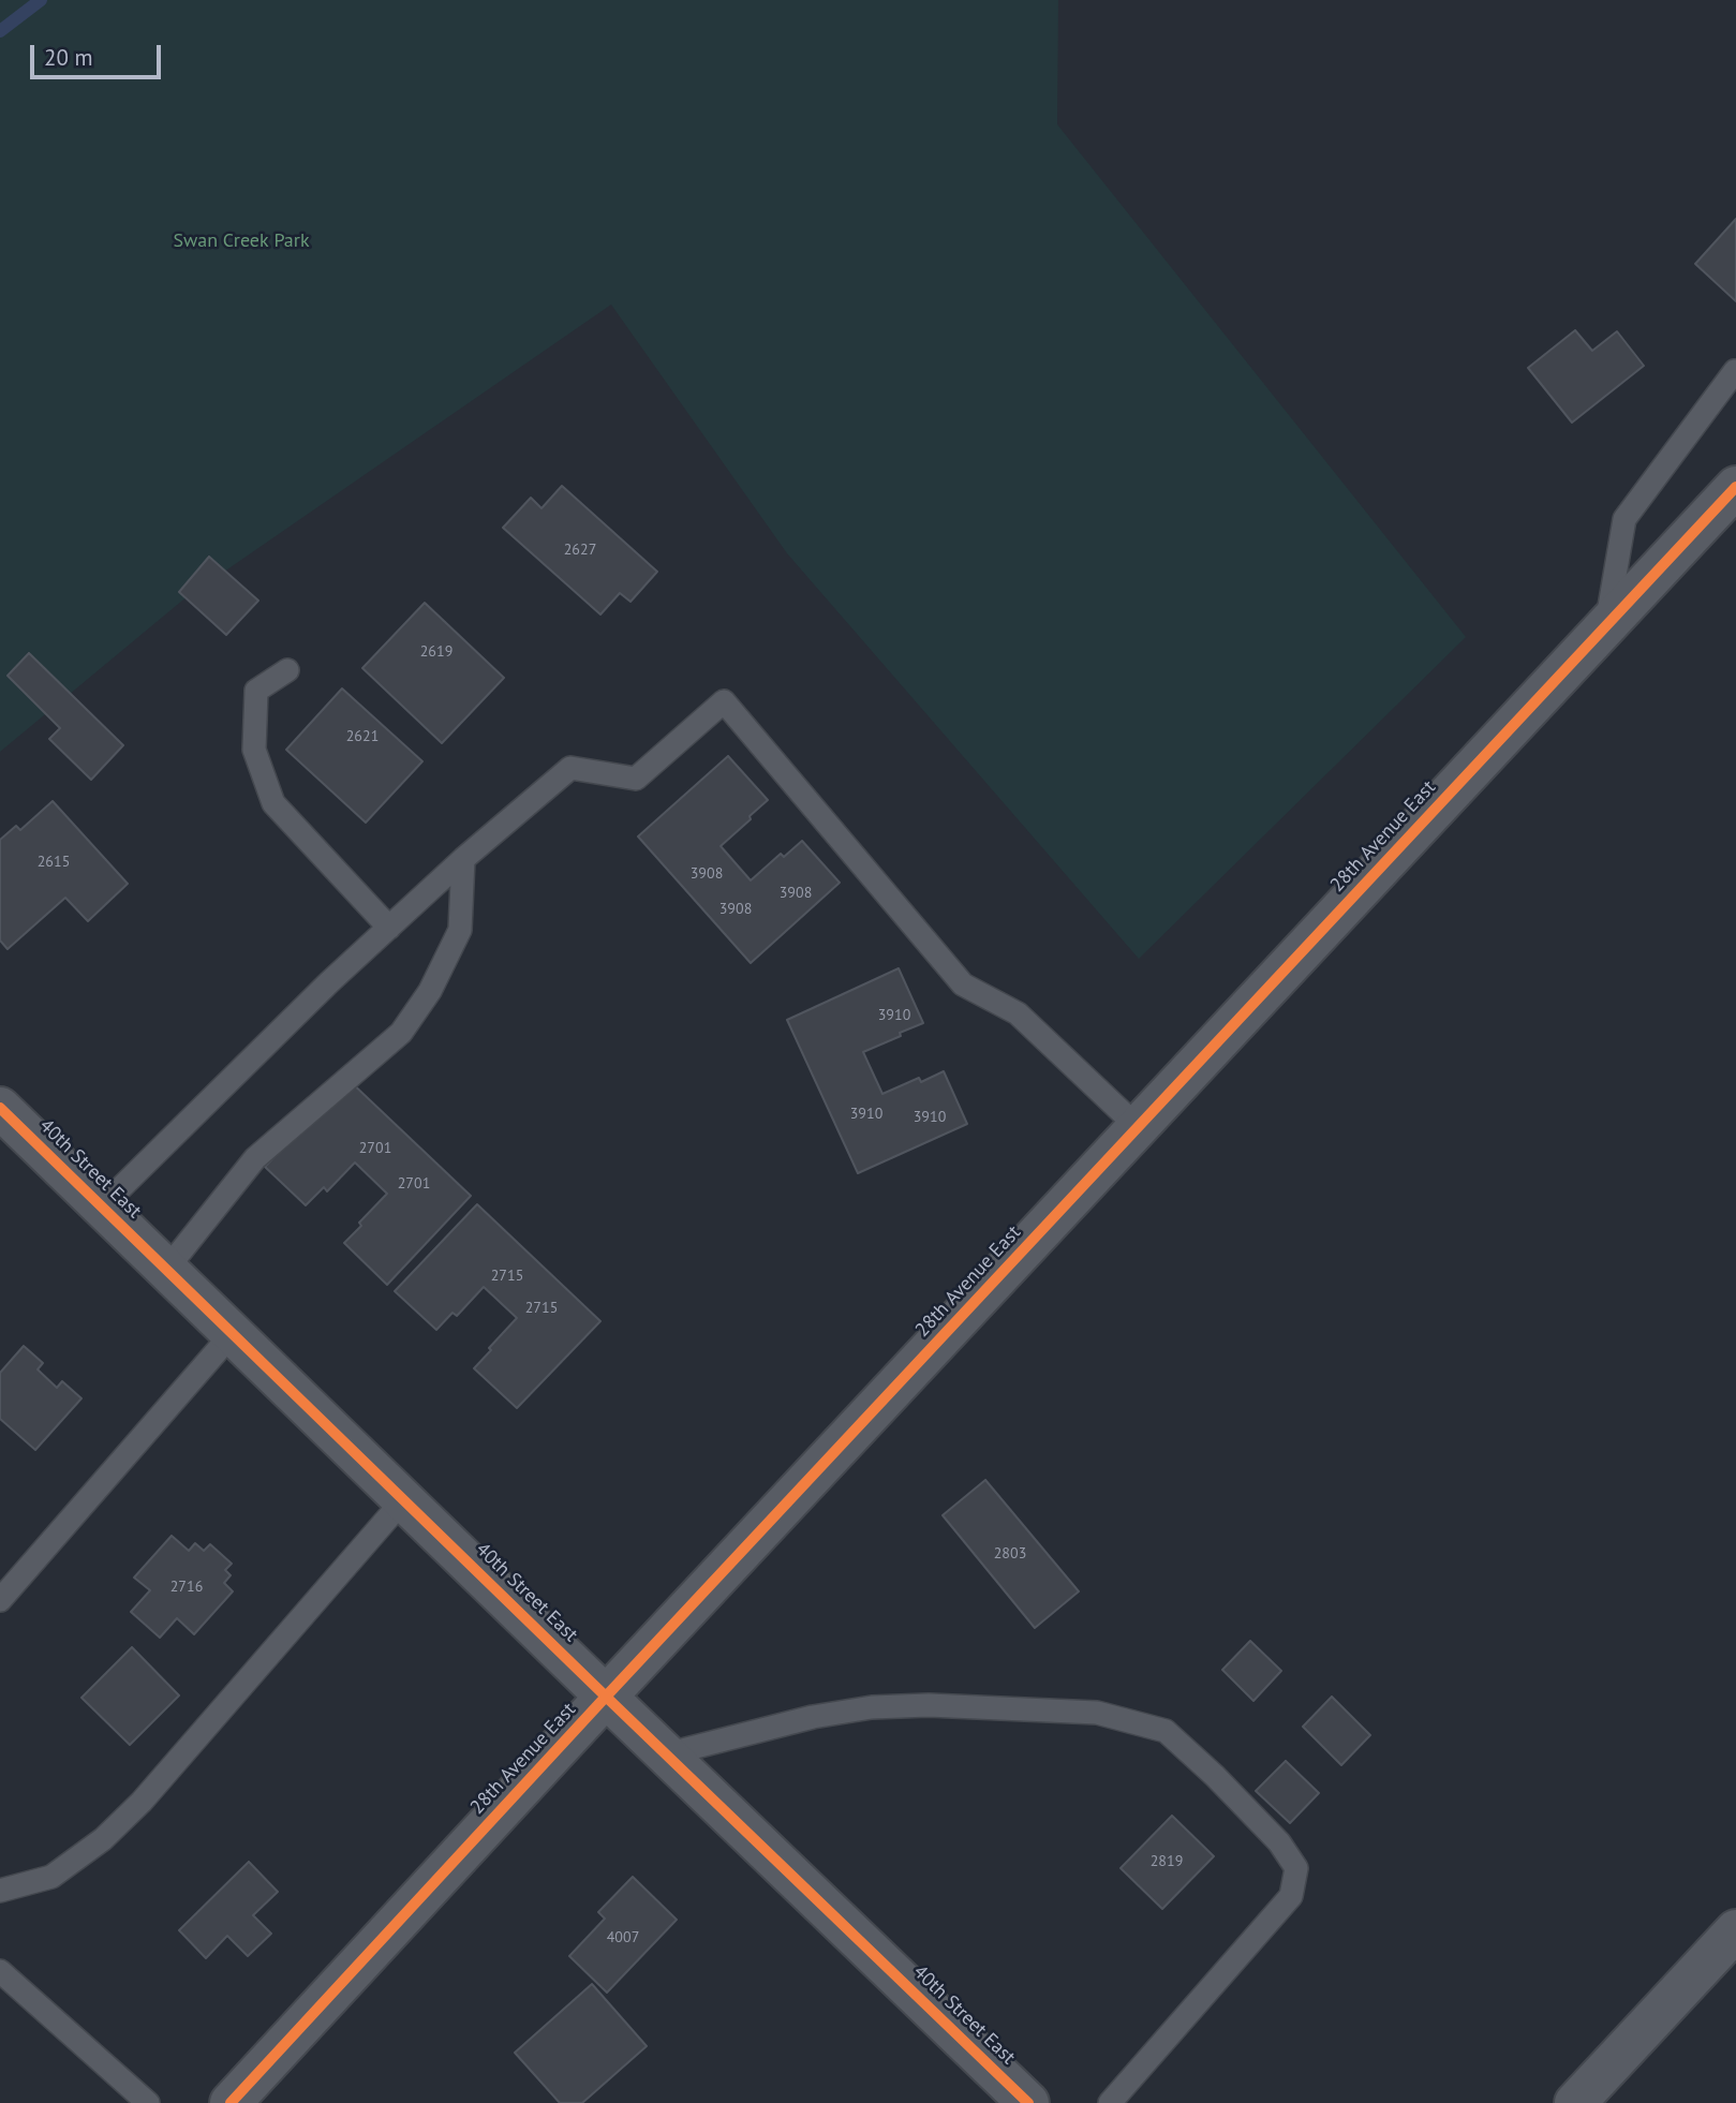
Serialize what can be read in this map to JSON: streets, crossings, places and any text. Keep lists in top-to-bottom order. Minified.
{"streets":{"street":["28th Avenue East","40th Street East"]},"crossings":[["28th Avenue East","40th Street East"]],"parks":["Swan Creek Park"],"house_numbers":["2627","2619","2621","2615","3908","3908","3908","3910","3910","3910","2701","2701","2715","2715","2803","2716","2819","4007"],"scale_bar":"20 m"}
